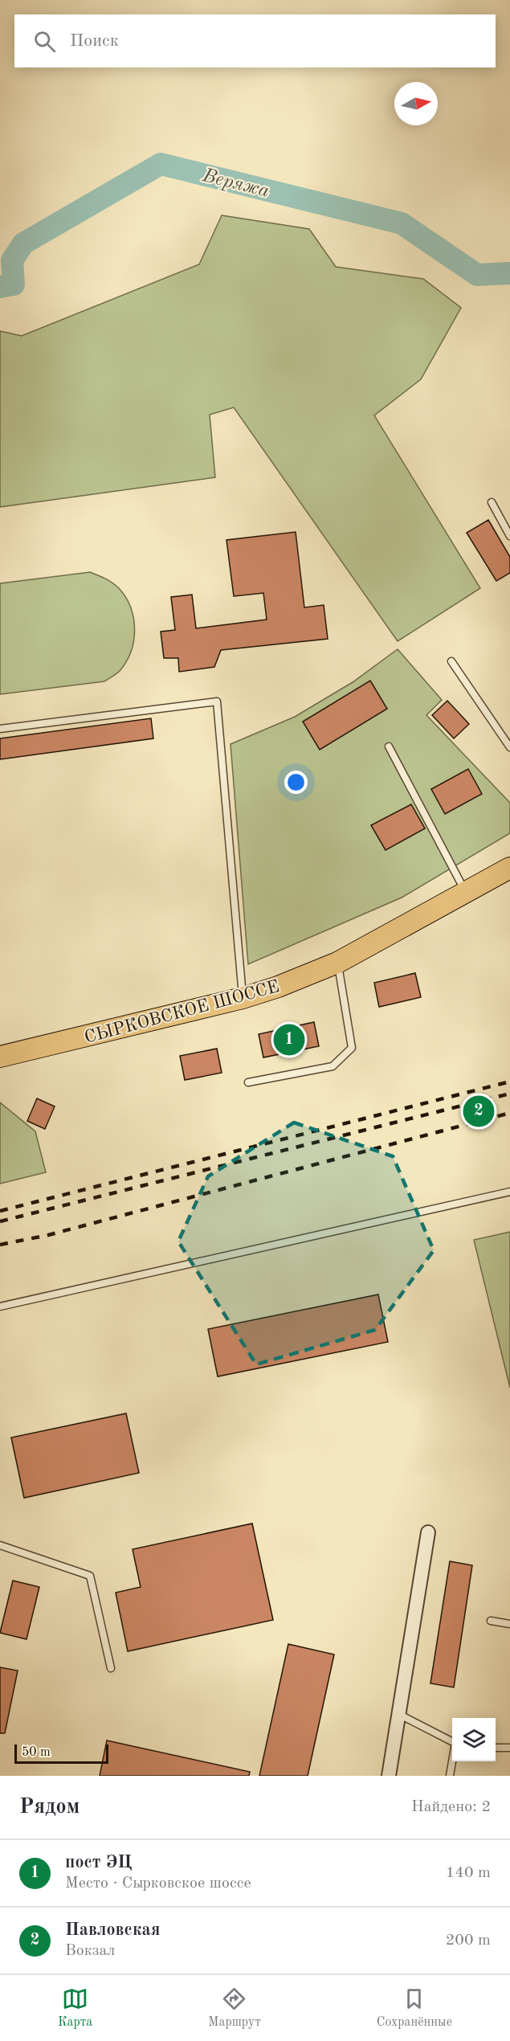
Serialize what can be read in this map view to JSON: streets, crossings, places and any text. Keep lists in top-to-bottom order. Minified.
{"streets":{"main road":["СЫРКОВСКОЕ ШОССЕ"]},"water":["Веряжа"],"scale_bar":"50 m","north":"right","page":{"search":"Поиск","pins":["1","2"],"scale":"50 m","heading":["Рядом","Найдено: 2"],"list":[{"mark":"1","name":"пост ЭЦ","note":"Место · Сырковское шоссе","value":"140 m"},{"mark":"2","name":"Павловская","note":"Вокзал","value":"200 m"}],"nav":["Карта","Маршрут","Сохранённые"]}}
